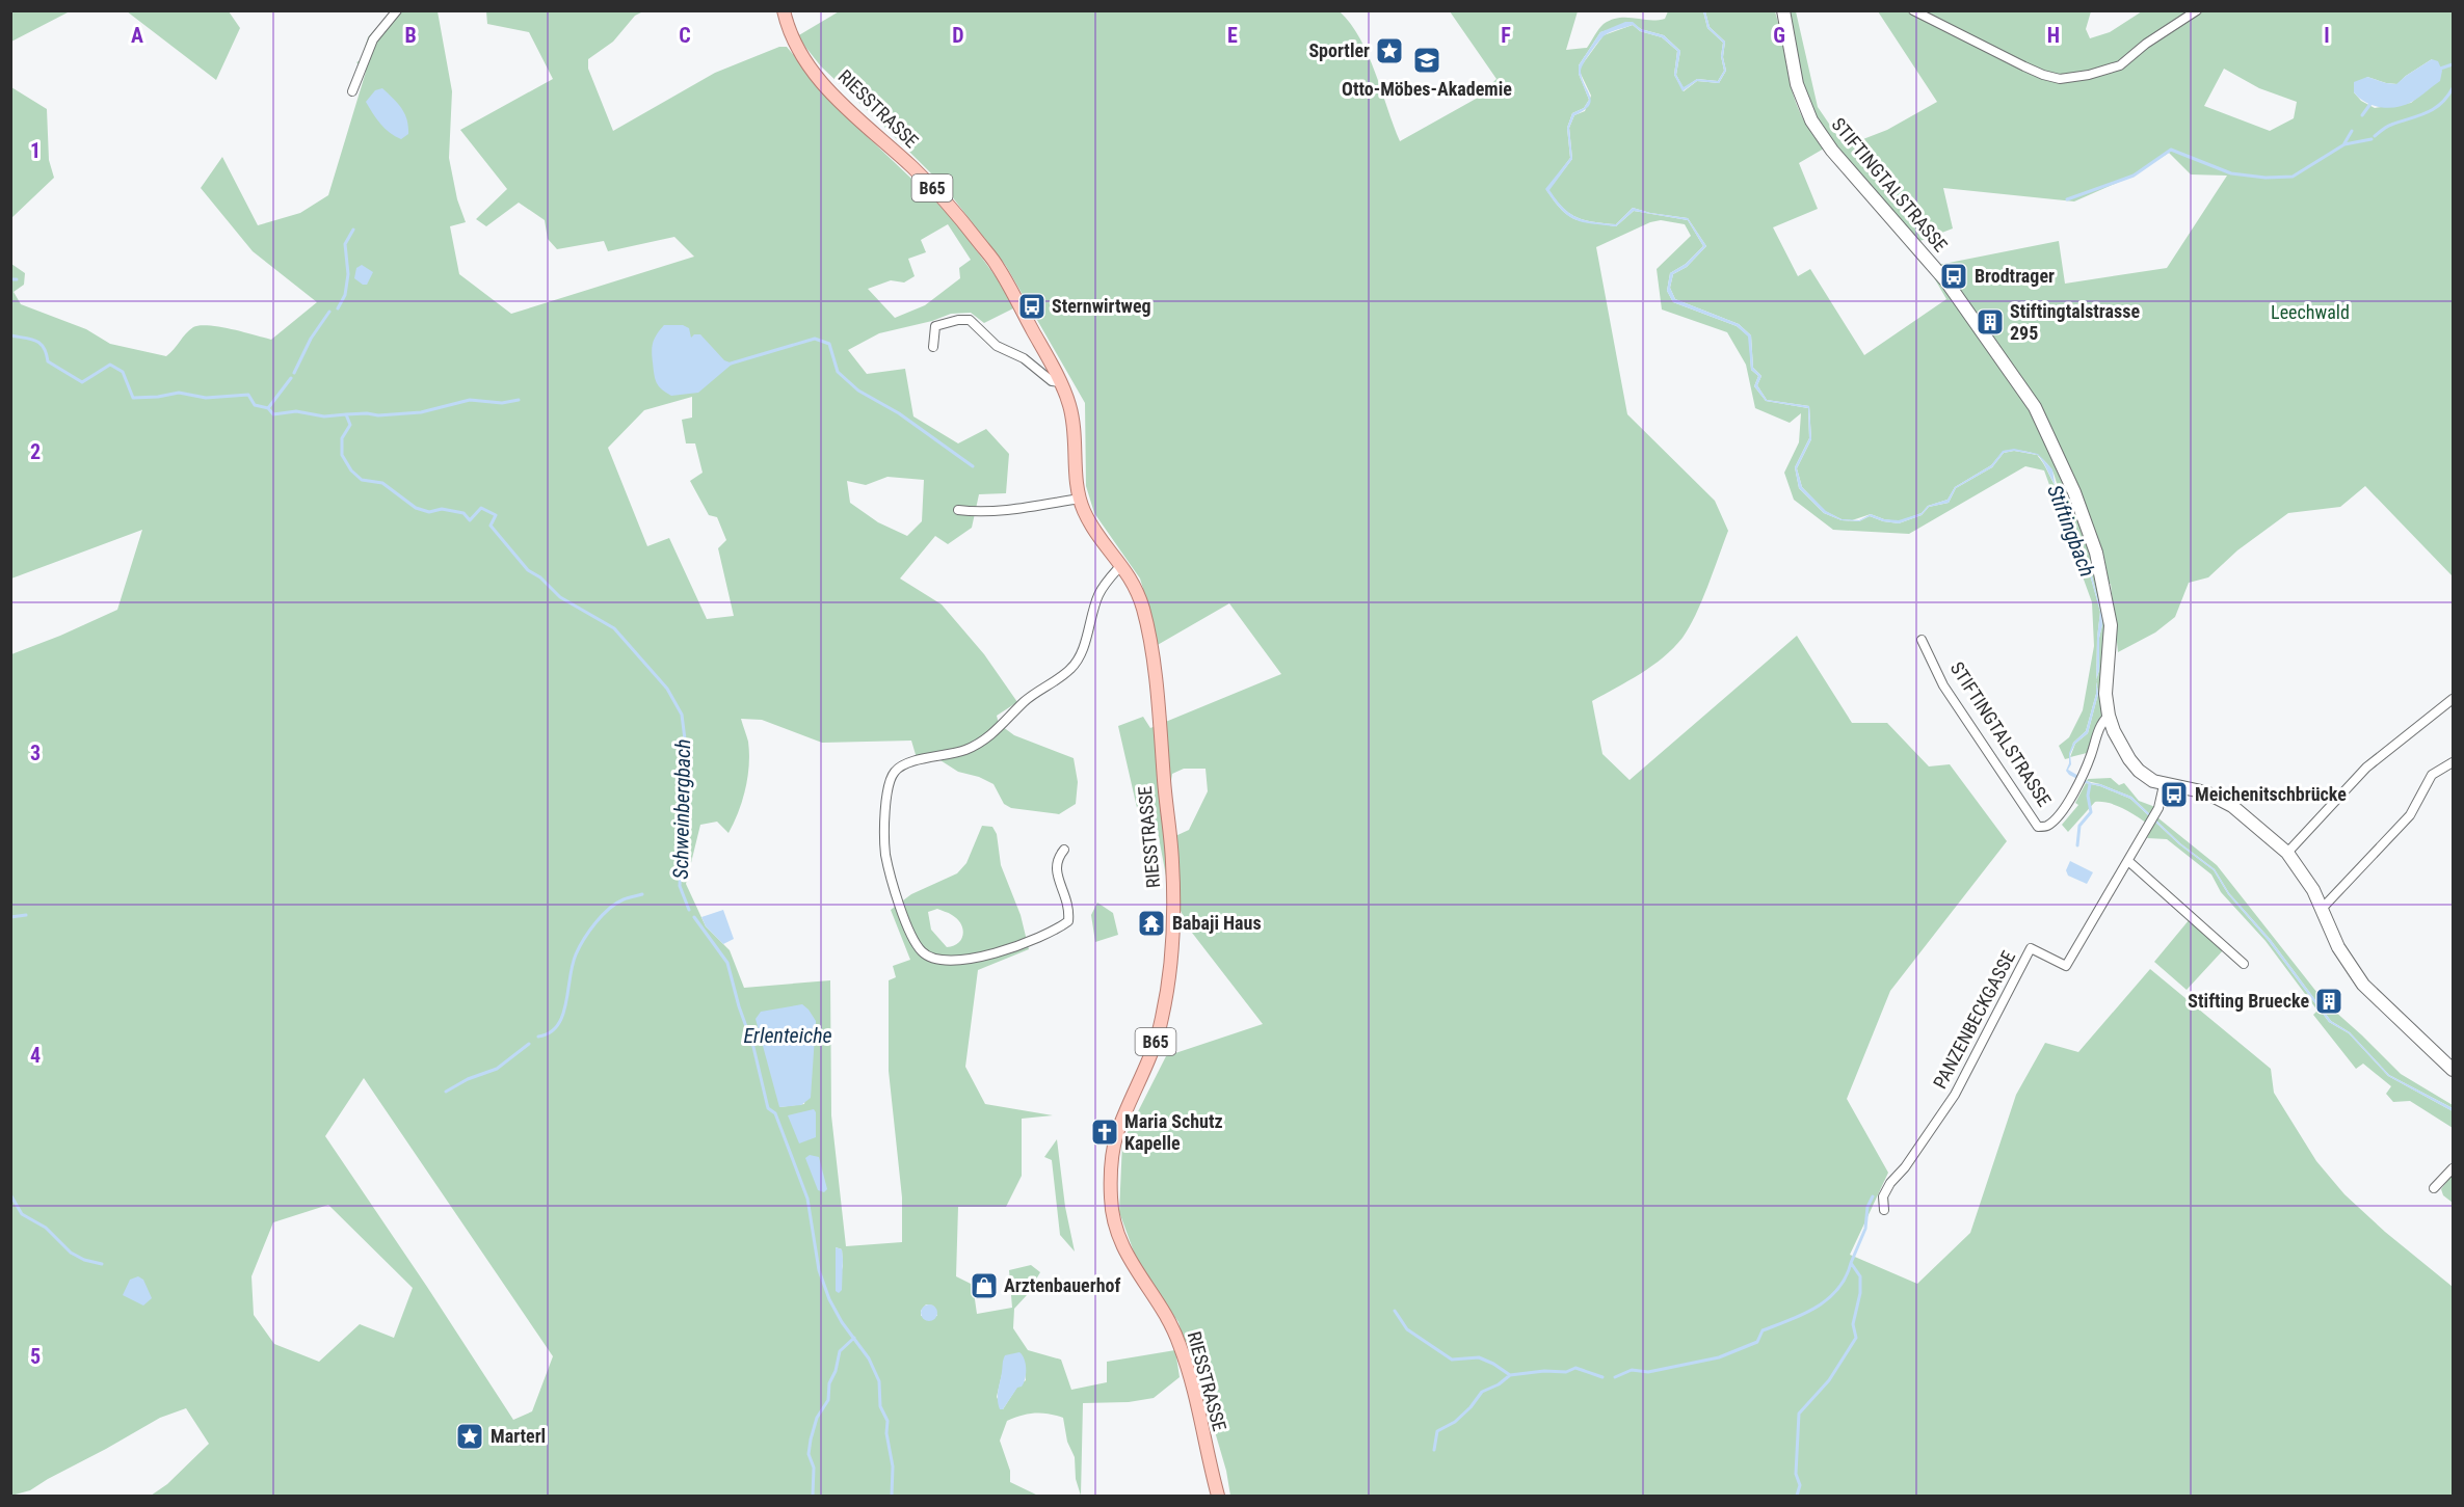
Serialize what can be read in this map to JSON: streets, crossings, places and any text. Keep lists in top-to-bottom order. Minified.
{"streets":{"main road":["RIESSTRASSE","B65"],"street":["STIFTINGTALSTRASSE","PANZENBECKGASSE"]},"crossings":[["STIFTINGTALSTRASSE","PANZENBECKGASSE"]],"water":["Stiftingbach","Schweinbergbach","Erlenteiche"],"parks":["Leechwald"],"places":{"place":["Sportler","Marterl"],"school or university":["Otto-Möbes-Akademie"],"bus stop":["Brodtrager","Sternwirtweg","Meichenitschbrücke"],"building":["Stiftingtalstrasse 295","Stifting Bruecke"],"temple":["Babaji Haus"],"church":["Maria Schutz Kapelle"],"shop":["Arztenbauerhof"]},"grid":{"columns":["A","B","C","D","E","F","G","H","I"],"rows":["1","2","3","4","5"]}}
